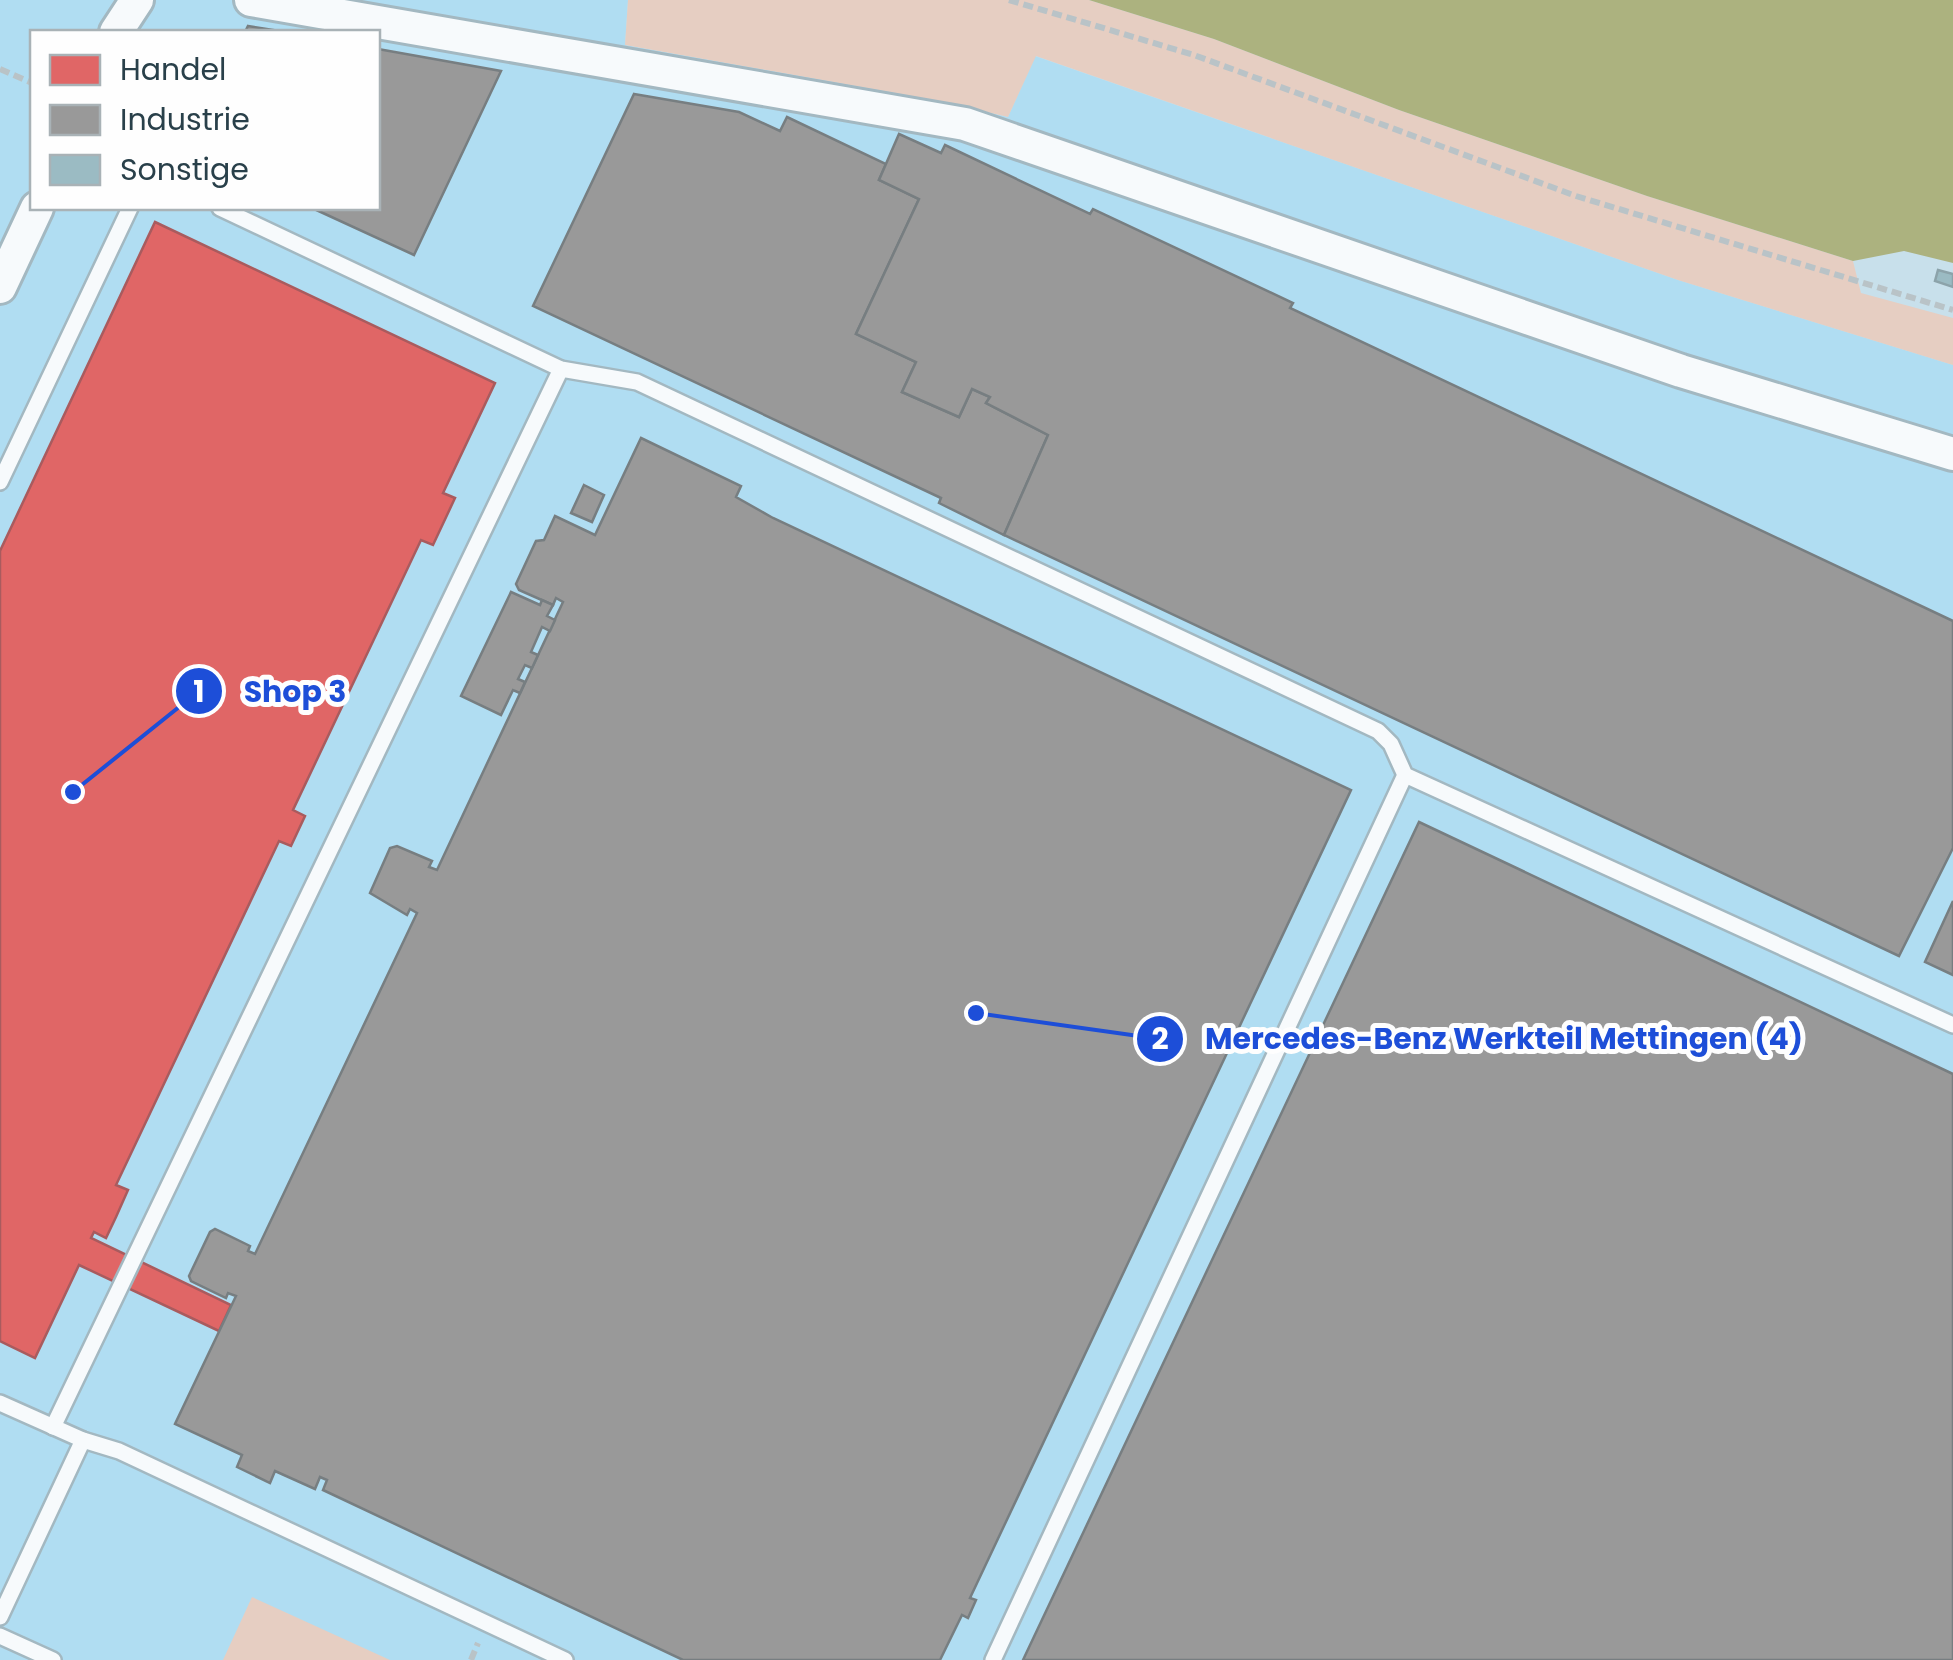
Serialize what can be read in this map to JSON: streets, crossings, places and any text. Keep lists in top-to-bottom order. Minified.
{"places":["Shop 3","Mercedes-Benz Werkteil Mettingen (4)"],"legend":["Handel","Industrie","Sonstige"]}
